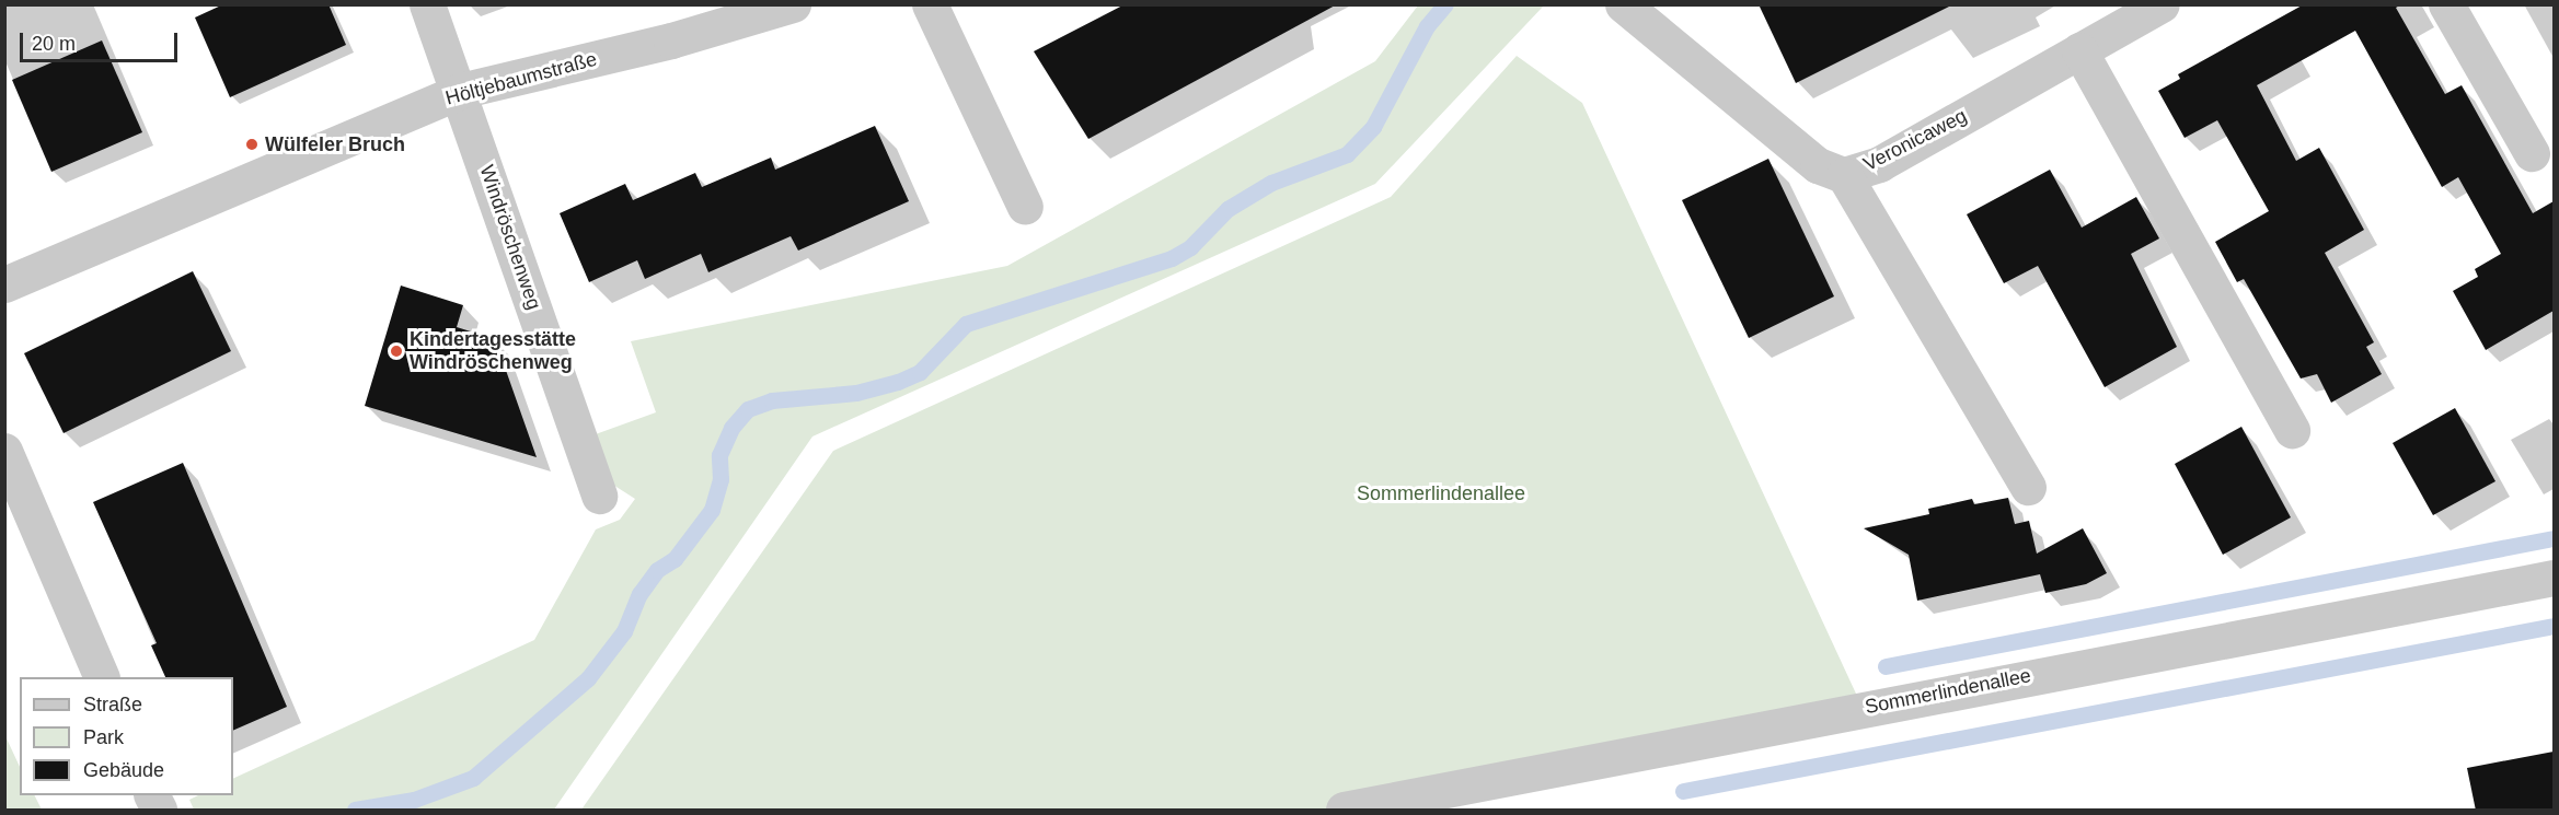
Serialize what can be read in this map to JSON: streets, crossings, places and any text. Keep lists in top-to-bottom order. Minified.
{"streets":{"street":["Höltjebaumstraße","Veronicaweg","Windröschenweg","Sommerlindenallee"]},"crossings":[["Höltjebaumstraße","Windröschenweg"]],"parks":["Sommerlindenallee"],"places":["Wülfeler Bruch","Kindertagesstätte Windröschenweg"],"legend":["Straße","Park","Gebäude"],"scale_bar":"20 m"}
